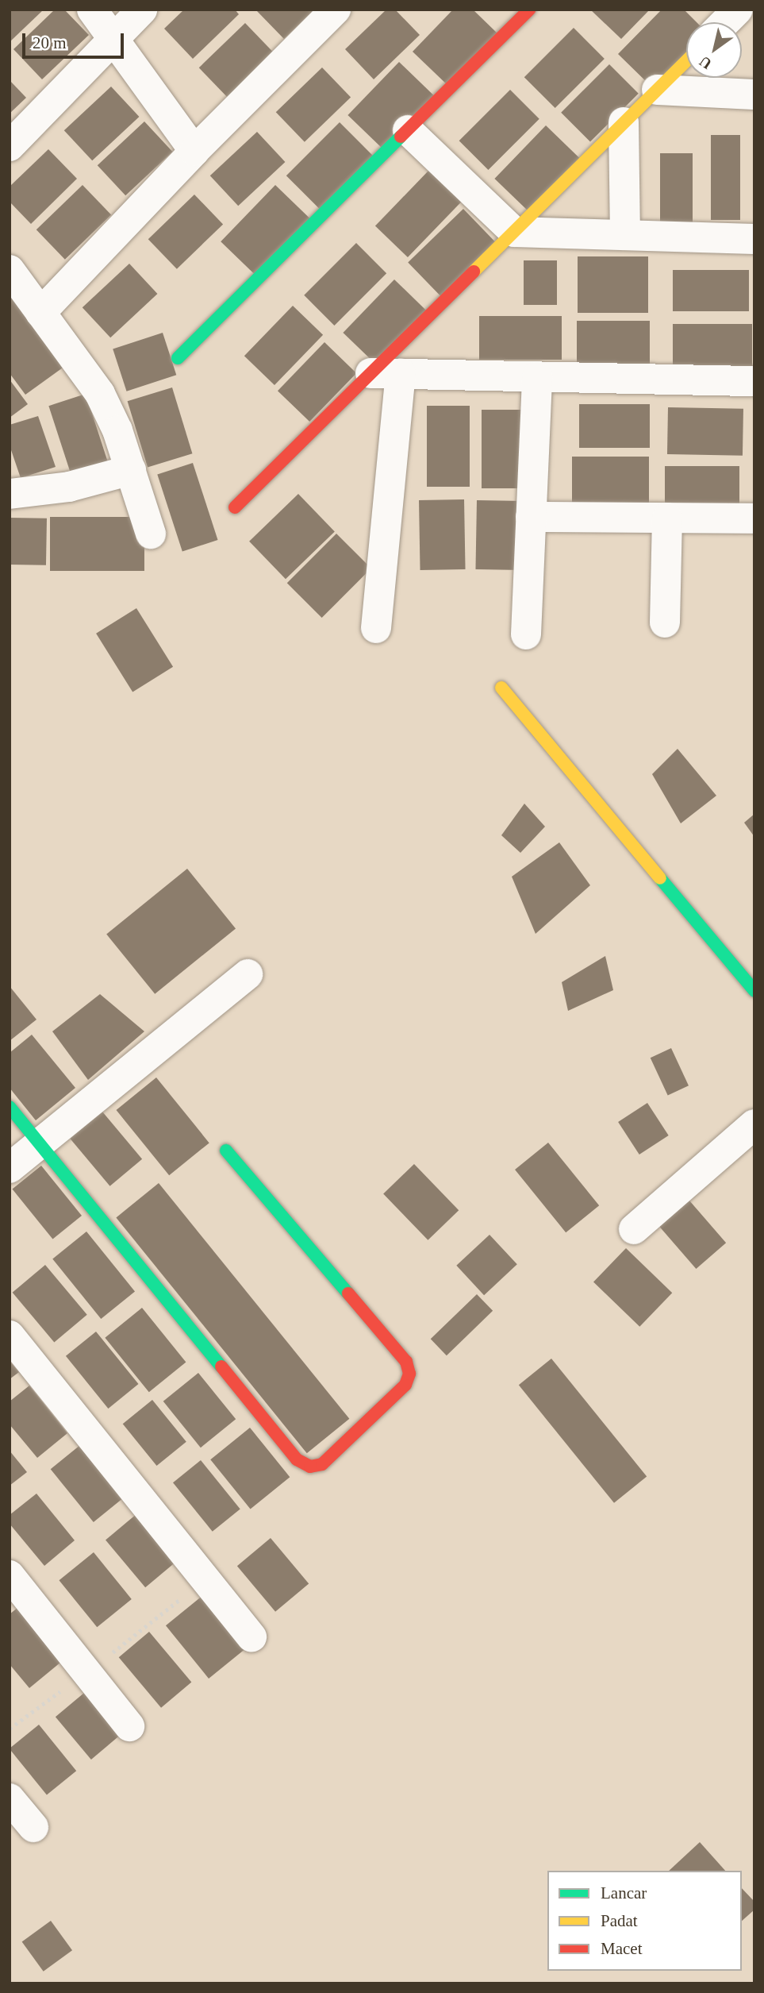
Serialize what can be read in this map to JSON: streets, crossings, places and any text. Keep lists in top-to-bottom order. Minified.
{"legend":["Lancar","Padat","Macet"],"scale_bar":"20 m","north":"bottom left"}
